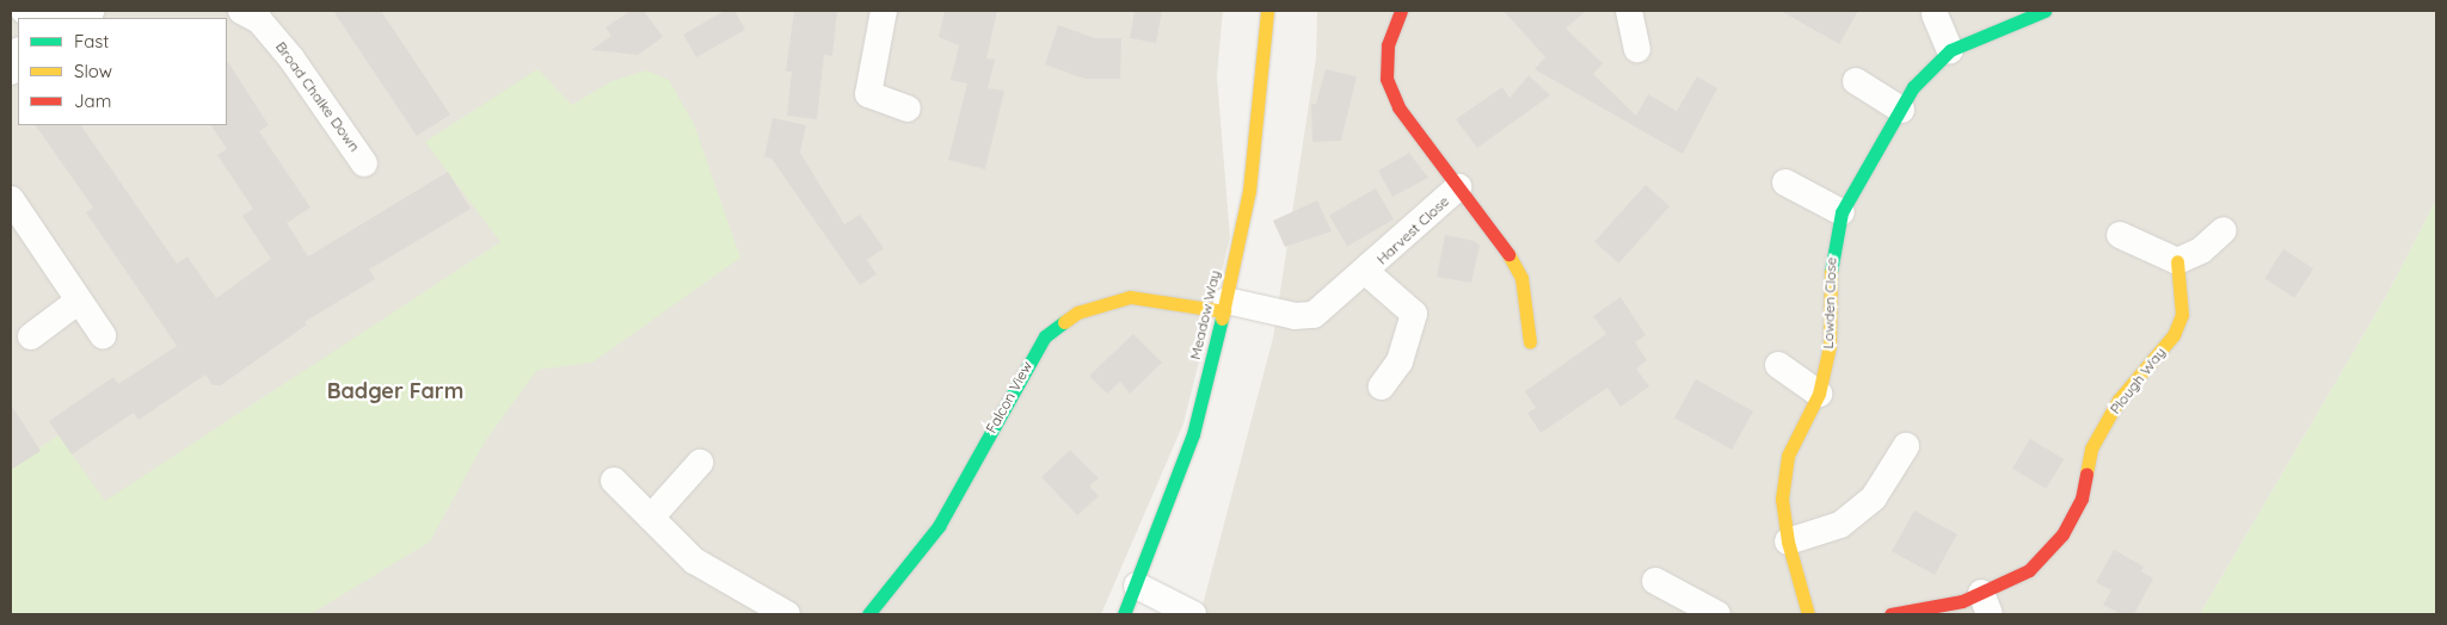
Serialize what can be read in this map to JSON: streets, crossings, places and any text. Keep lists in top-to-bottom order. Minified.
{"streets":{"street":["Broad Chalke Down","Harvest Close","Lowden Close","Meadow Way","Plough Way","Falcon View"]},"crossings":[["Harvest Close","Meadow Way"],["Harvest Close","Falcon View"],["Meadow Way","Falcon View"]],"districts":["Badger Farm"],"legend":["Fast","Slow","Jam"]}
